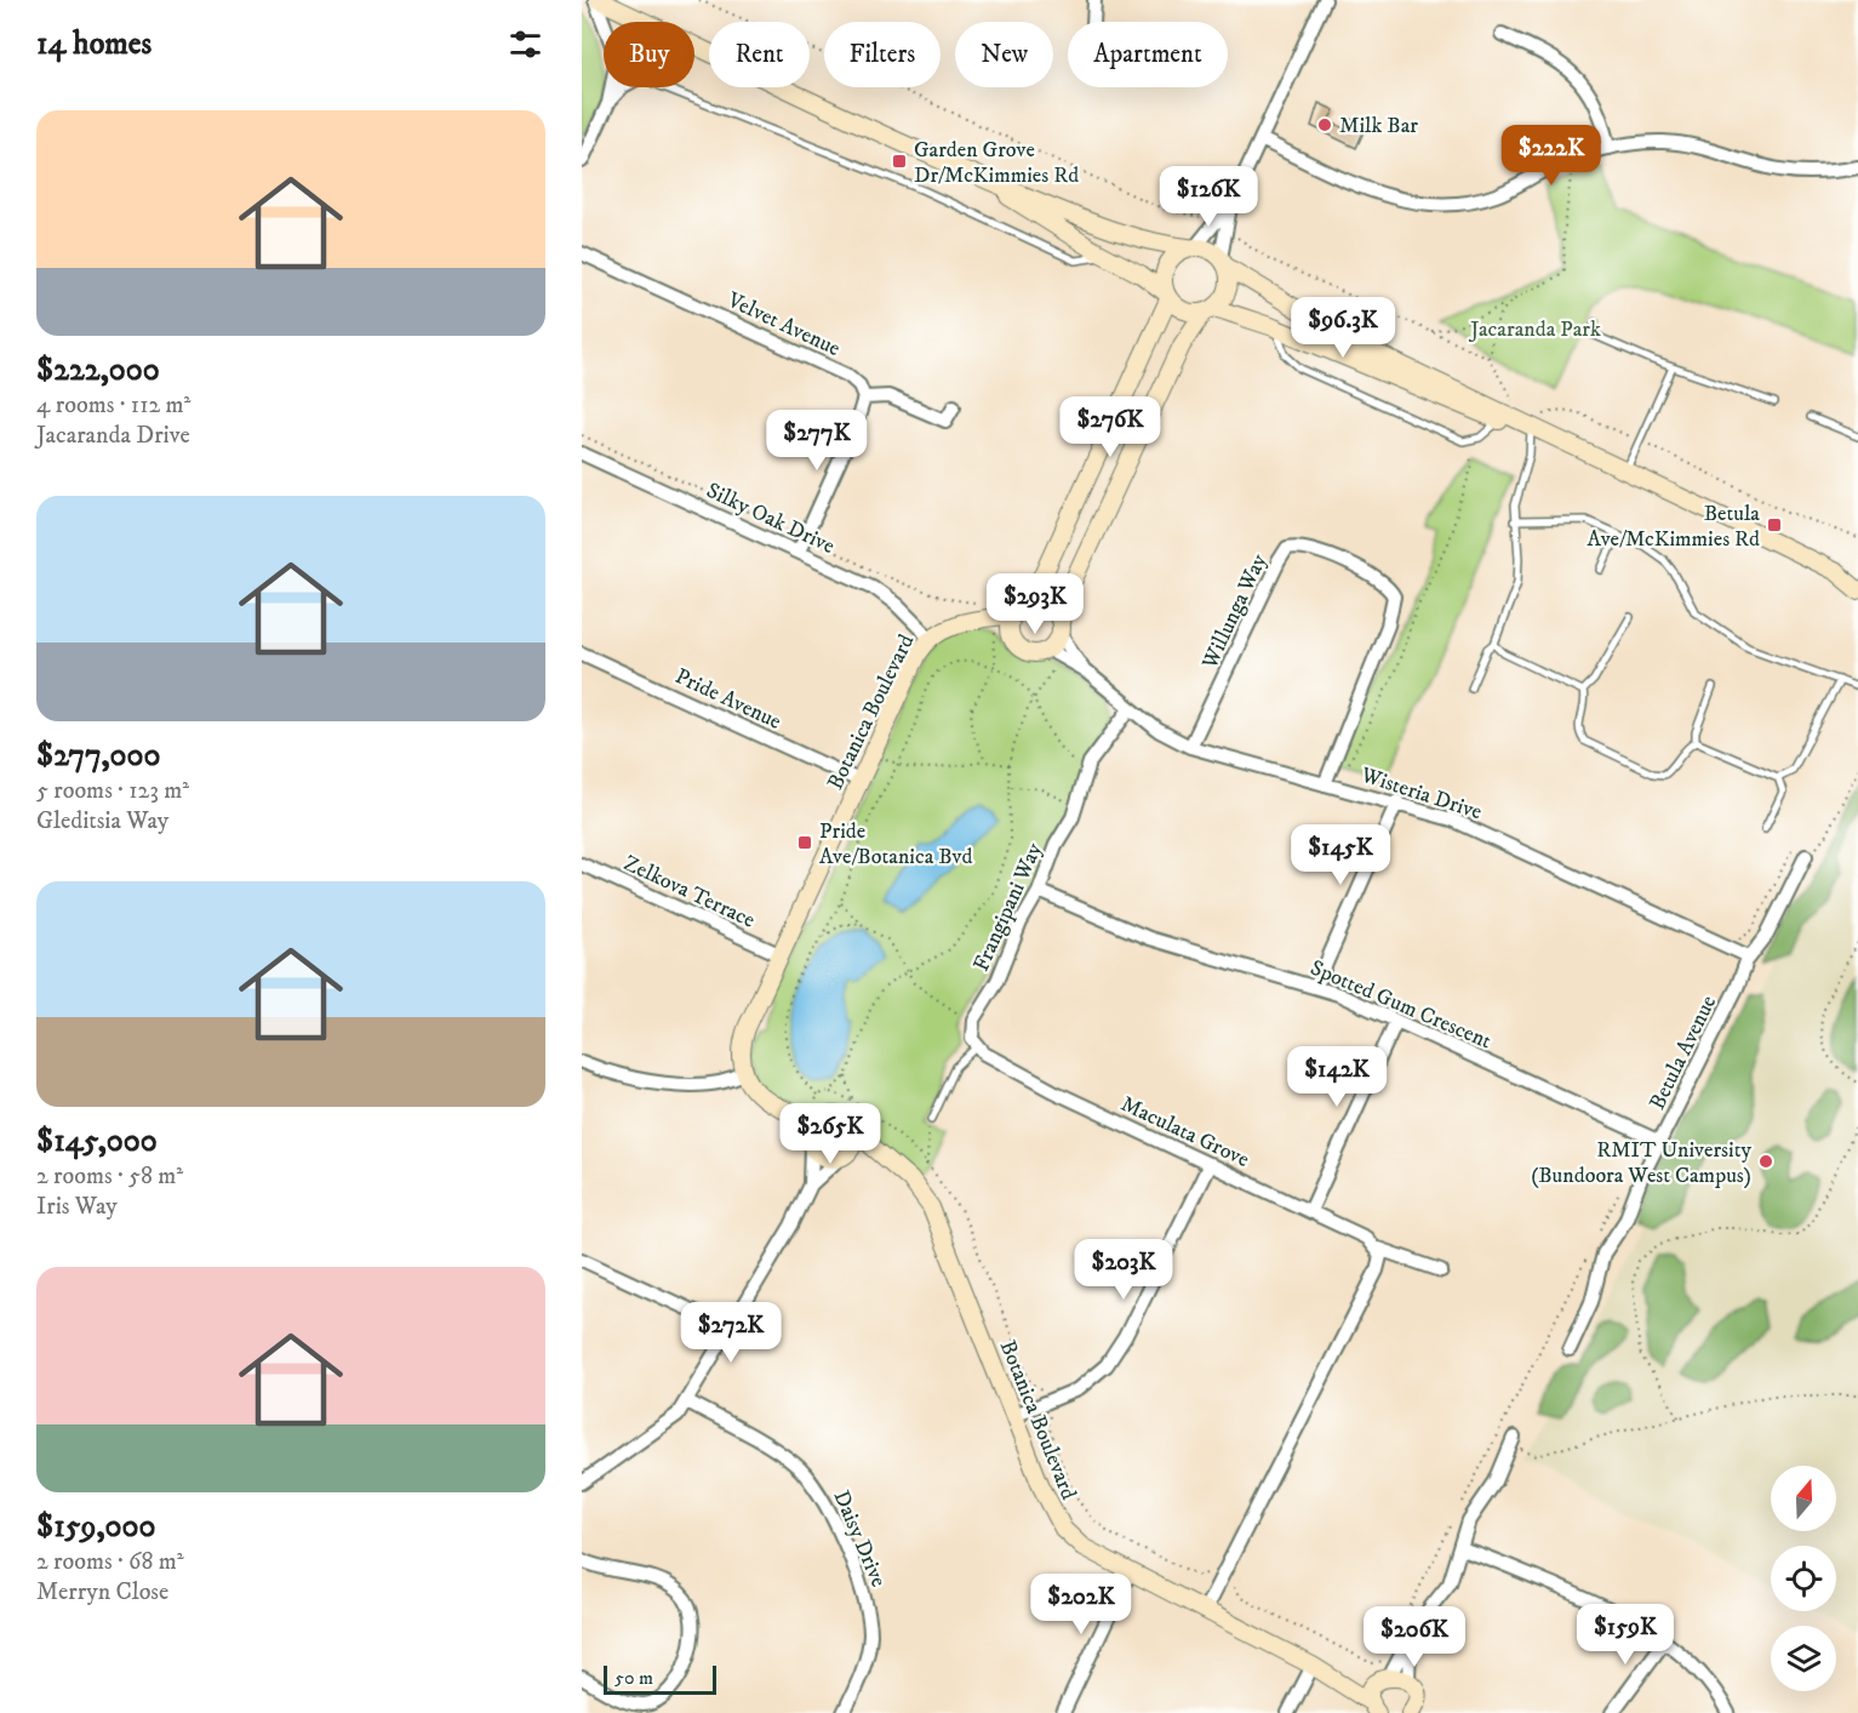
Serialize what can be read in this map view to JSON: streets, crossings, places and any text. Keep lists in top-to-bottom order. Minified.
{"streets":{"street":["Velvet Avenue","Silky Oak Drive","Willunga Way","Pride Avenue","Botanica Boulevard","Wisteria Drive","Zelkova Terrace","Frangipani Way","Spotted Gum Crescent","Betula Avenue","Maculata Grove","Daisy Drive"]},"crossings":[["Silky Oak Drive","Botanica Boulevard"],["Willunga Way","Wisteria Drive"],["Pride Avenue","Botanica Boulevard"],["Botanica Boulevard","Wisteria Drive"],["Botanica Boulevard","Zelkova Terrace"],["Wisteria Drive","Frangipani Way"],["Wisteria Drive","Betula Avenue"],["Frangipani Way","Spotted Gum Crescent"],["Spotted Gum Crescent","Betula Avenue"]],"parks":["Jacaranda Park"],"places":{"other":["Milk Bar","RMIT University (Bundoora West Campus)"],"transit":["Garden Grove Dr/McKimmies Rd","Betula Ave/McKimmies Rd","Pride Ave/Botanica Bvd"]},"scale_bar":"50 m","north":"top","page":{"heading":"14 homes","chip":["Buy","Rent","Filters","New","Apartment"],"list":[{"name":"$222,000","note":"4 rooms · 112 m² · Jacaranda Drive"},{"name":"$277,000","note":"5 rooms · 123 m² · Gleditsia Way"},{"name":"$145,000","note":"2 rooms · 58 m² · Iris Way"},{"name":"$159,000","note":"2 rooms · 68 m² · Merryn Close"}],"price":["$222K","$126K","$96.3K","$276K","$277K","$293K","$145K","$142K","$265K","$203K","$272K","$202K","$159K","$206K"],"scale":"50 m"}}
